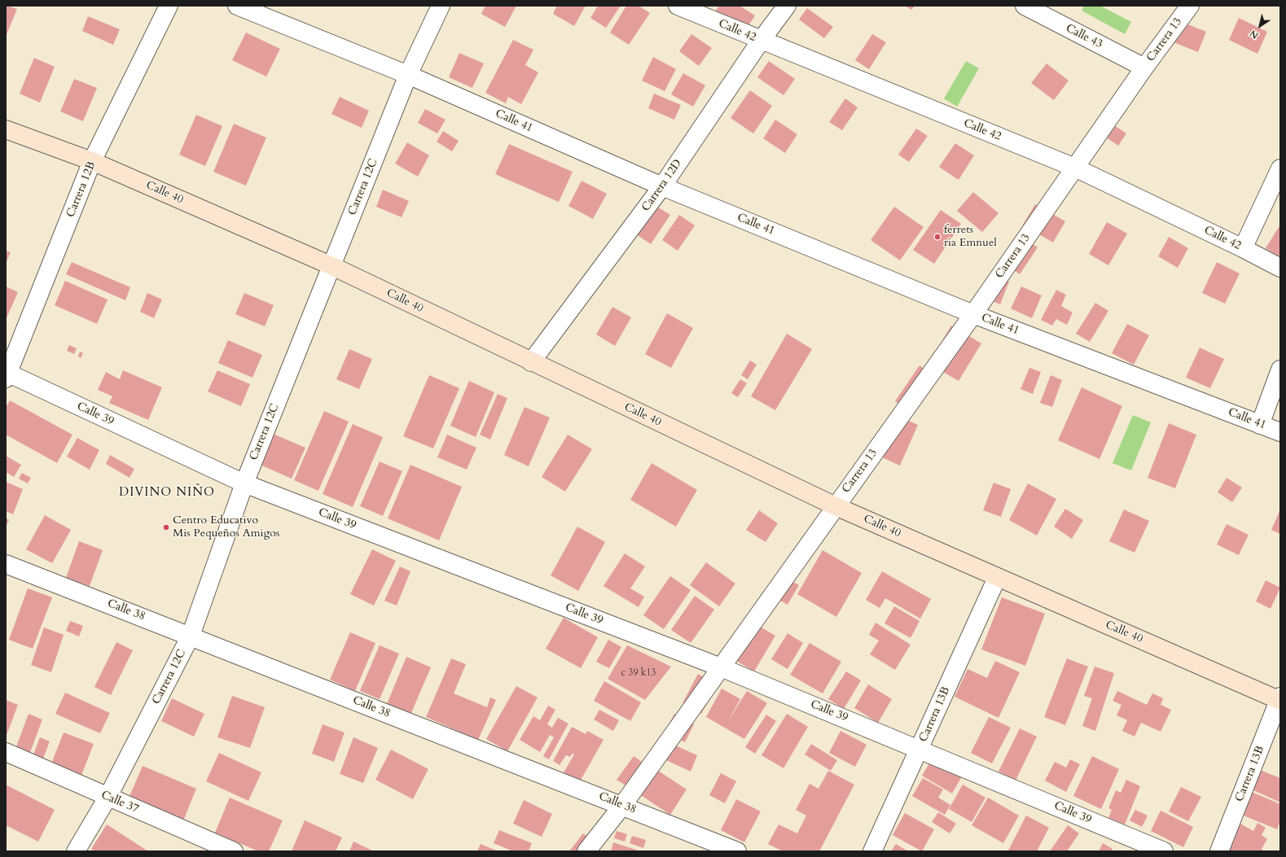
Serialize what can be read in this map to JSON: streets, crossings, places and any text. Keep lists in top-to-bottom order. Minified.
{"streets":{"street":["Calle 42","Calle 43","Carrera 13","Calle 41","Carrera 12D","Carrera 12C","Carrera 12B","Calle 40","Calle 39","Calle 38","Carrera 13B","Calle 37"]},"crossings":[["Calle 42","Carrera 13"],["Calle 42","Carrera 12D"],["Calle 43","Carrera 13"],["Carrera 13","Calle 41"],["Carrera 13","Calle 40"],["Carrera 13","Calle 39"],["Carrera 13","Calle 38"],["Calle 41","Carrera 12D"],["Calle 41","Carrera 12C"],["Carrera 12D","Calle 40"],["Carrera 12C","Calle 40"],["Carrera 12C","Calle 39"],["Carrera 12C","Calle 38"],["Carrera 12C","Calle 37"],["Carrera 12B","Calle 40"],["Carrera 12B","Calle 39"],["Calle 40","Carrera 13B"],["Calle 39","Carrera 13B"]],"districts":["DIVINO NIÑO"],"places":["ferrets ria Emnuel","Centro Educativo Mis Pequeños Amigos"],"house_numbers":["c 39 k13"],"north":"bottom left"}
